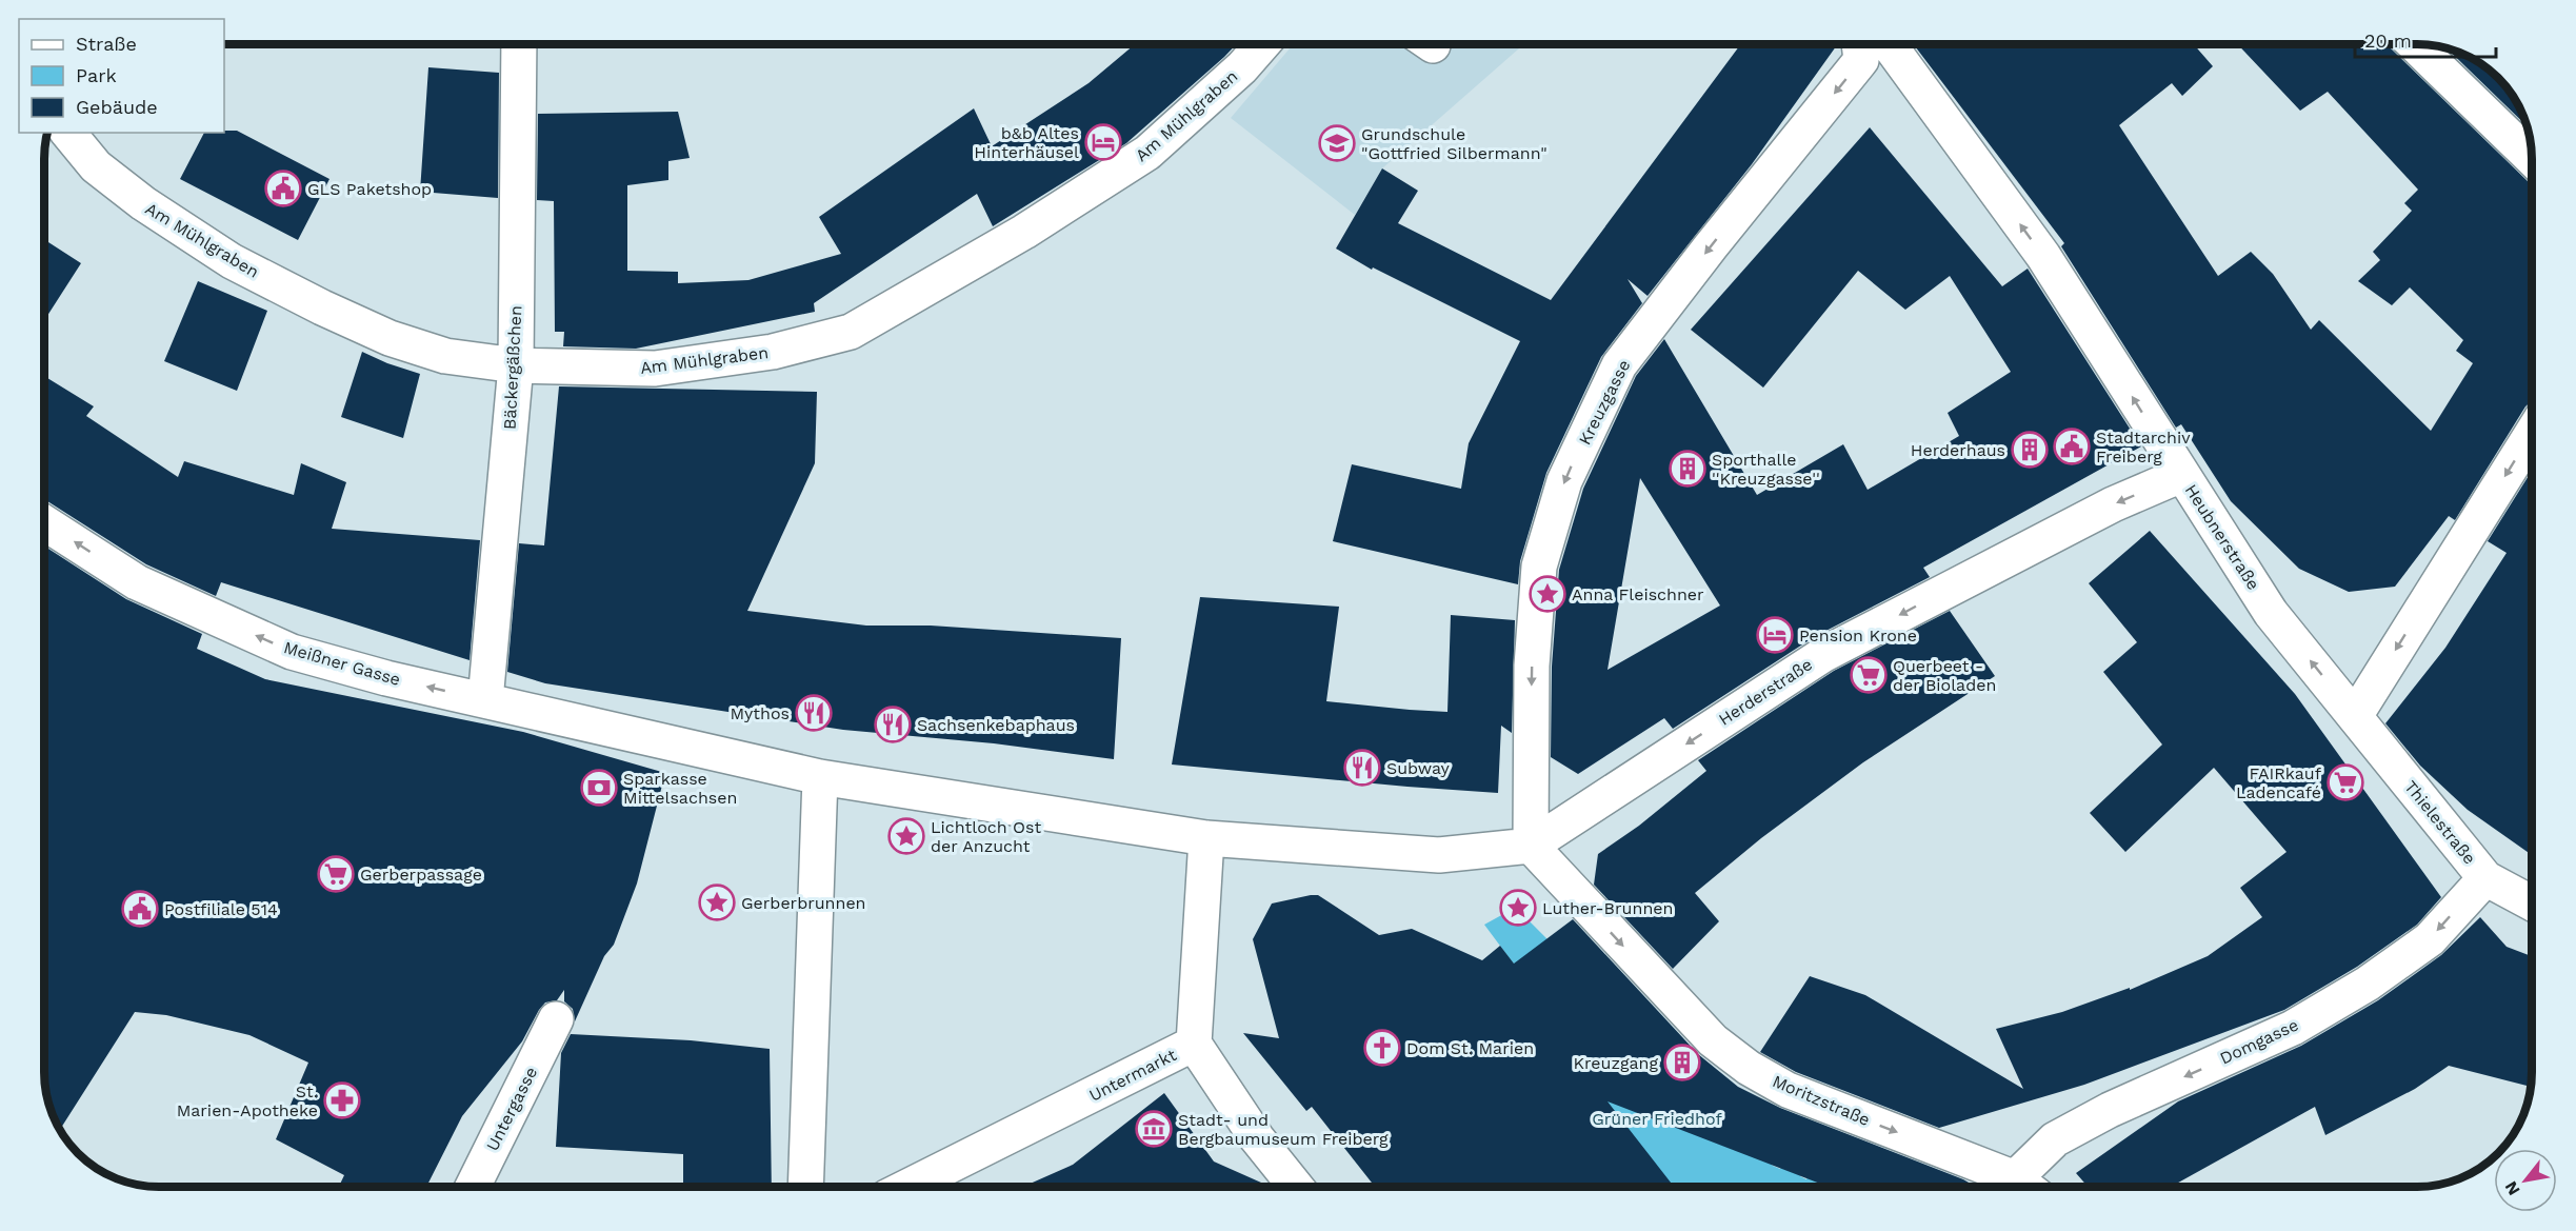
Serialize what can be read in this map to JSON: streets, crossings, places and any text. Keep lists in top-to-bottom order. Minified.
{"streets":{"street":["Am Mühlgraben","Bäckergäßchen","Kreuzgasse","Heubnerstraße","Meißner Gasse","Herderstraße","Thielestraße","Domgasse","Untermarkt","Moritzstraße","Untergasse"]},"crossings":[["Am Mühlgraben","Bäckergäßchen"],["Bäckergäßchen","Meißner Gasse"],["Kreuzgasse","Herderstraße"],["Kreuzgasse","Moritzstraße"],["Heubnerstraße","Herderstraße"],["Heubnerstraße","Thielestraße"],["Herderstraße","Moritzstraße"],["Thielestraße","Domgasse"]],"one_way":["Kreuzgasse","Heubnerstraße","Meißner Gasse","Herderstraße","Domgasse","Moritzstraße"],"parks":["Grüner Friedhof"],"places":{"hotel":["b&b Altes Hinterhäusel","Pension Krone"],"school or university":["Grundschule \"Gottfried Silbermann\""],"public building":["GLS Paketshop","Stadtarchiv Freiberg","Postfiliale 514"],"building":["Herderhaus","Sporthalle ''Kreuzgasse''","Kreuzgang"],"place":["Anna Fleischner","Lichtloch Ost der Anzucht","Gerberbrunnen","Luther-Brunnen"],"supermarket":["Querbeet - der Bioladen","FAIRkauf Ladencafé","Gerberpassage"],"restaurant":["Mythos","Sachsenkebaphaus","Subway"],"bank":["Sparkasse Mittelsachsen"],"church":["Dom St. Marien"],"pharmacy":["St. Marien-Apotheke"],"museum":["Stadt- und Bergbaumuseum Freiberg"]},"legend":["Straße","Park","Gebäude"],"scale_bar":"20 m","north":"bottom left"}
